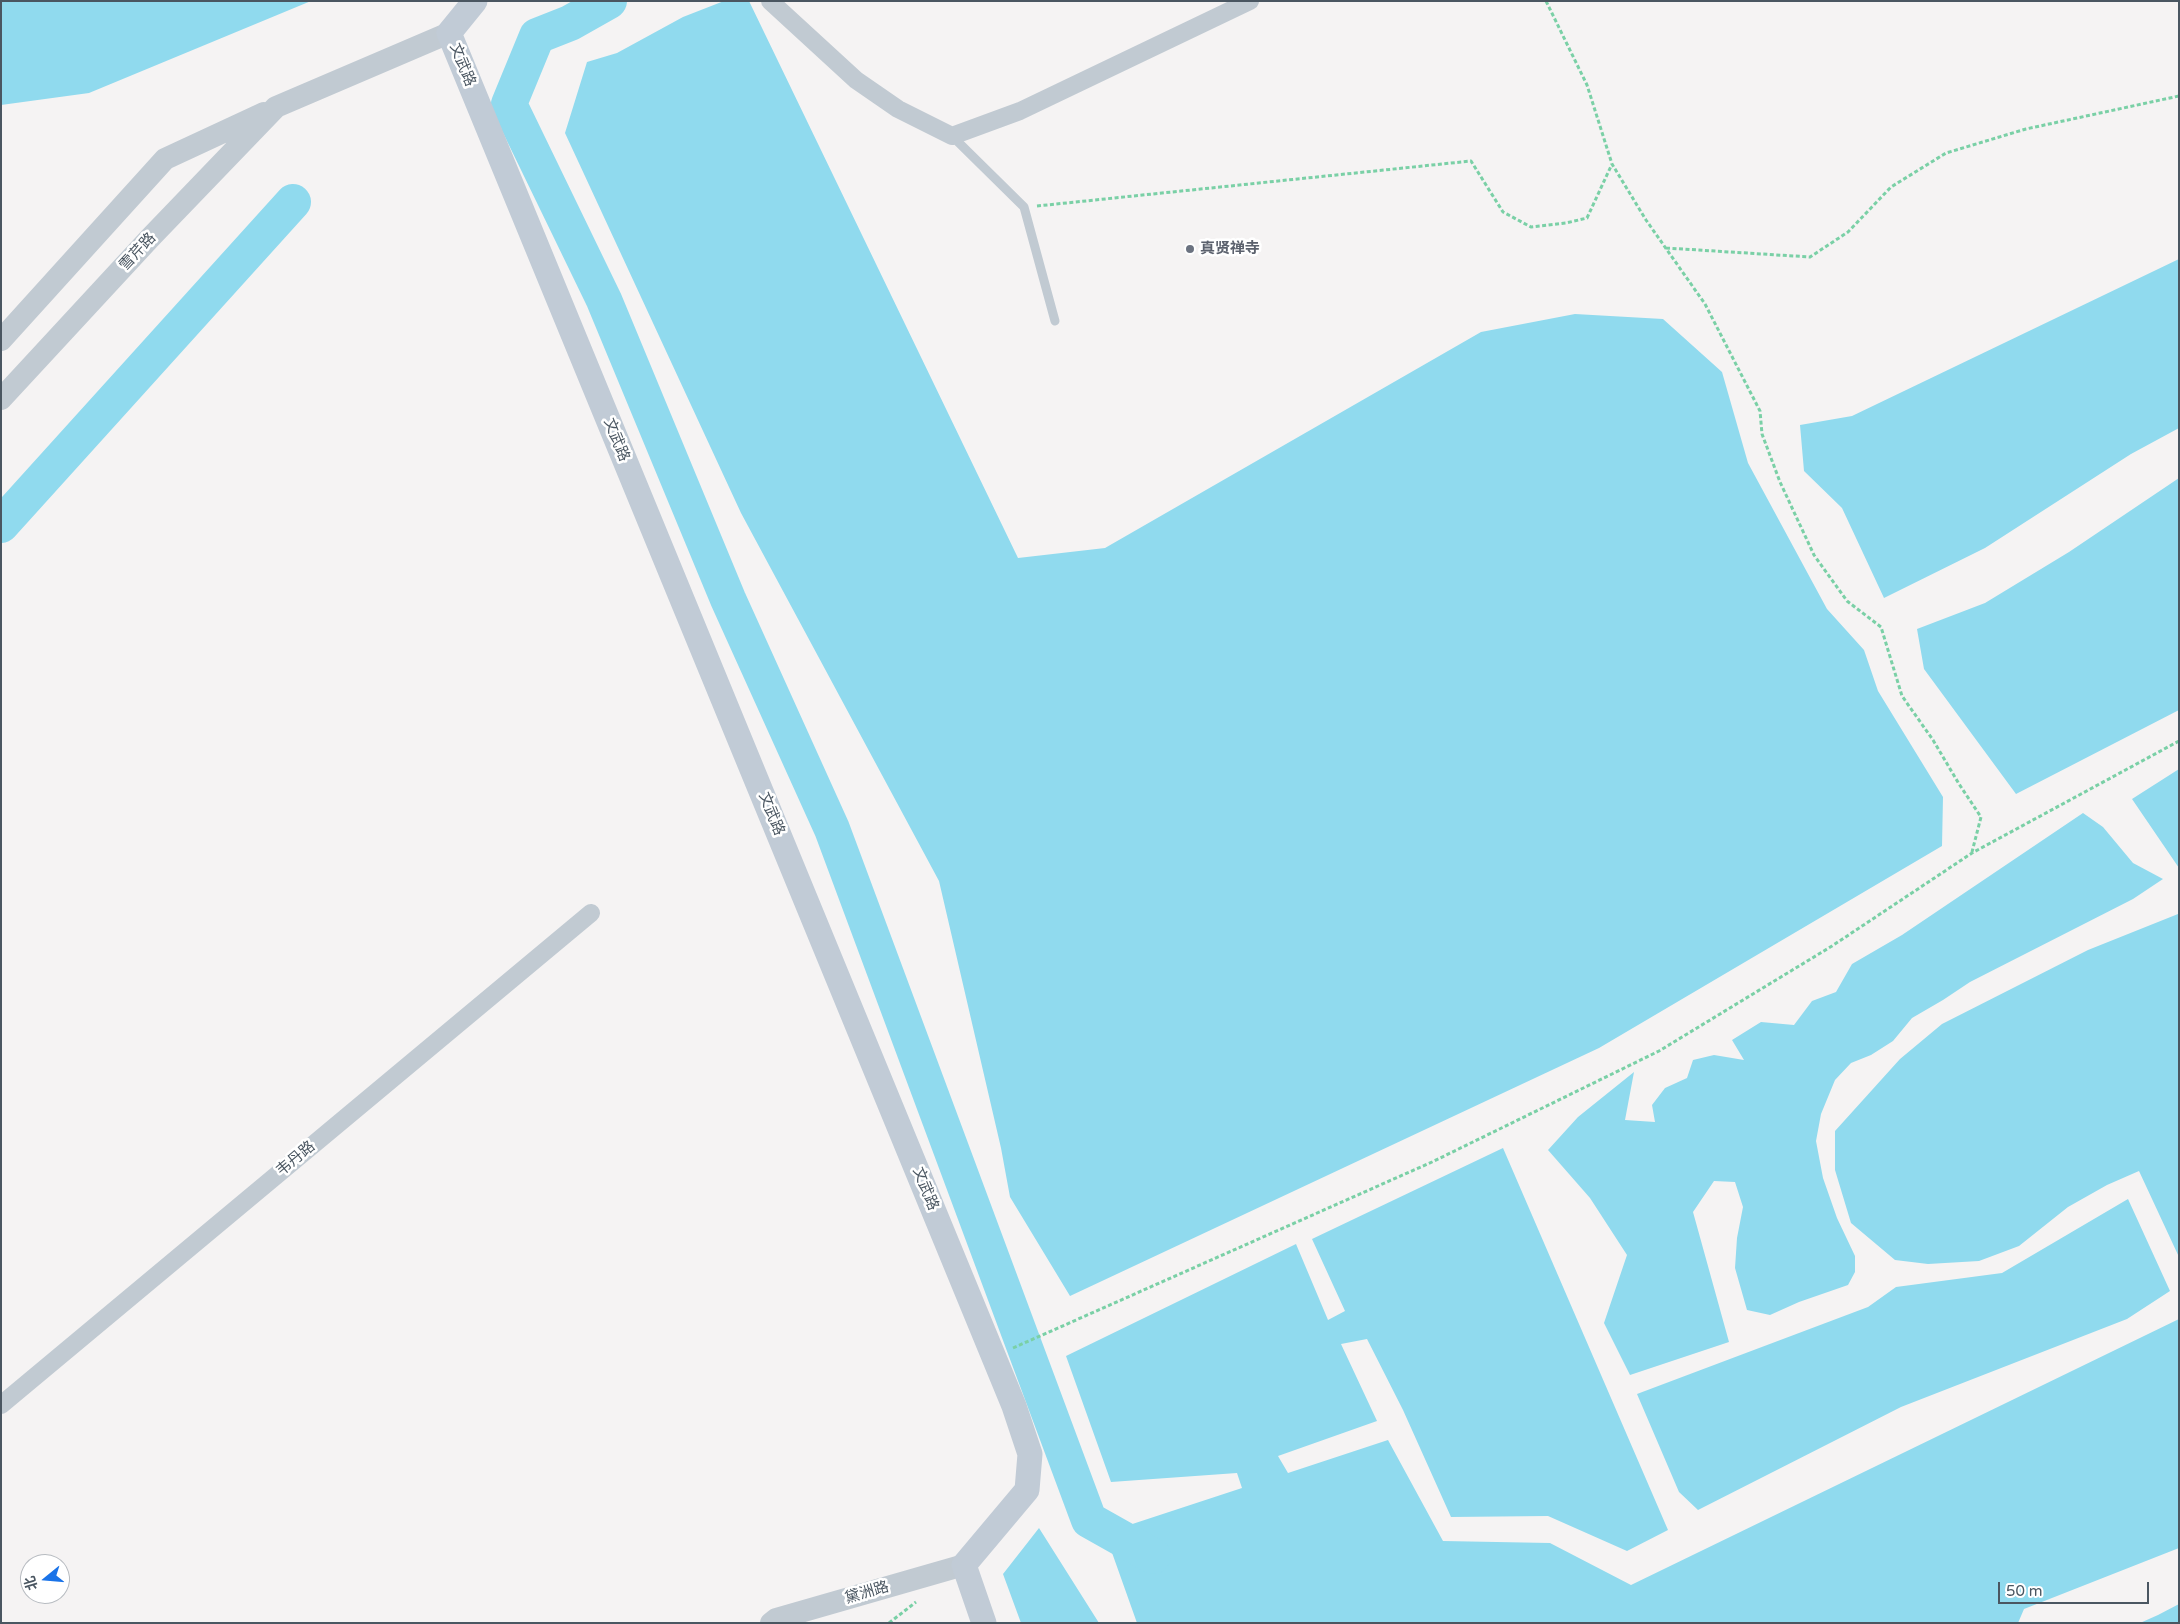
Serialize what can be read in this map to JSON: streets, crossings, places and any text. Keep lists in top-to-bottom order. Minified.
{"streets":{"main road":["文武路"],"street":["雪芹路","韦丹路","黛洲路"]},"crossings":[["文武路","雪芹路"],["文武路","黛洲路"]],"places":["真贤禅寺"],"scale_bar":"50 m","north":"left"}
